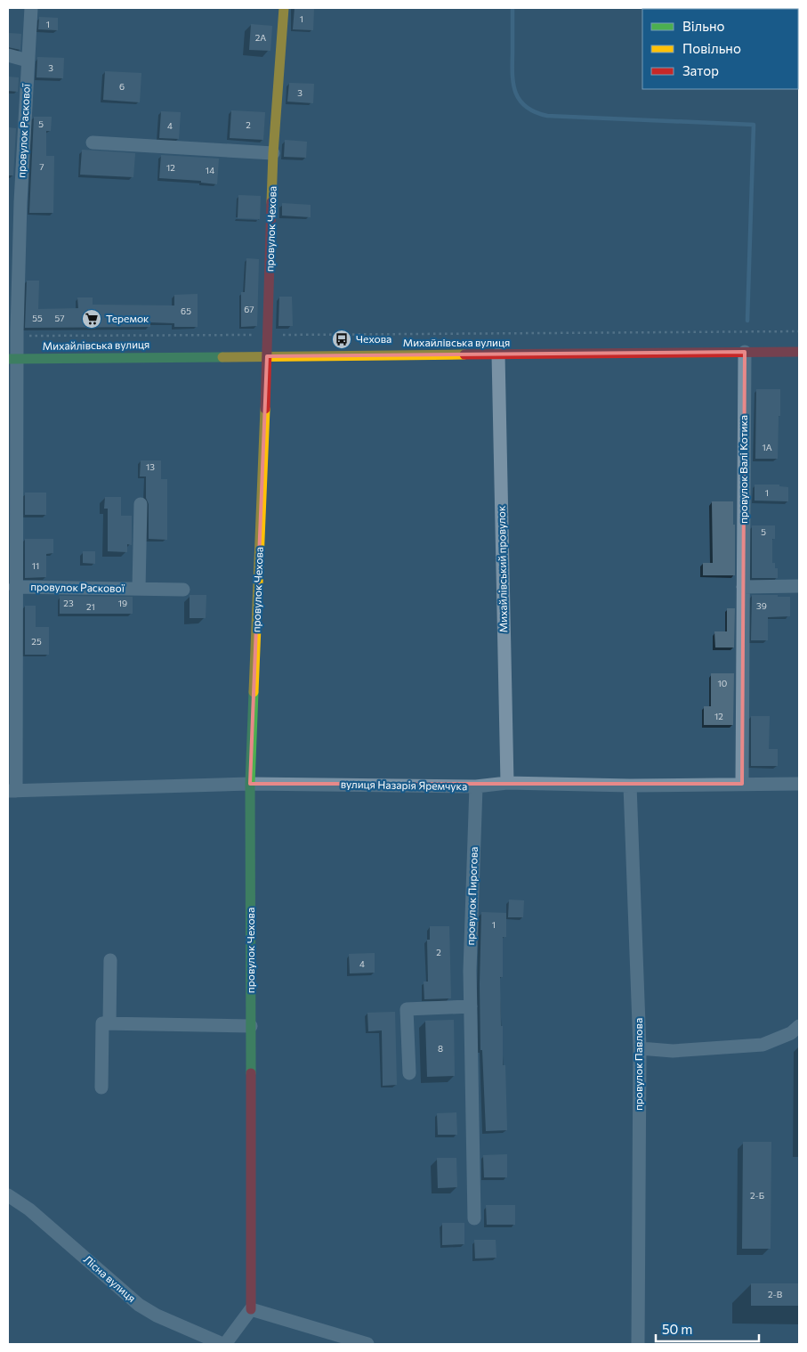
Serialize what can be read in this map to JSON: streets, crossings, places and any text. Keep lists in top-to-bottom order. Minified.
{"streets":{"street":["провулок Раскової","провулок Чехова","Михайлівська вулиця","провулок Валі Котика","Михайлівський провулок","вулиця Назарія Яремчука","провулок Пирогова","провулок Павлова","Лісна вулиця"]},"crossings":[["провулок Раскової","Михайлівська вулиця"],["провулок Раскової","вулиця Назарія Яремчука"],["провулок Чехова","Михайлівська вулиця"],["провулок Чехова","вулиця Назарія Яремчука"],["провулок Чехова","Лісна вулиця"],["Михайлівська вулиця","провулок Валі Котика"],["Михайлівська вулиця","Михайлівський провулок"],["провулок Валі Котика","вулиця Назарія Яремчука"],["Михайлівський провулок","вулиця Назарія Яремчука"],["вулиця Назарія Яремчука","провулок Пирогова"],["вулиця Назарія Яремчука","провулок Павлова"]],"places":{"supermarket":["Теремок"],"bus stop":["Чехова"]},"house_numbers":["1","1","2А","3","6","3","5","2","4","7","12","14","67","65","55","57","1А","13","1","5","11","23","19","39","21","25","10","12","1","2","4","8","2-Б","2-В"],"legend":["Вільно","Повільно","Затор"],"scale_bar":"50 m"}
